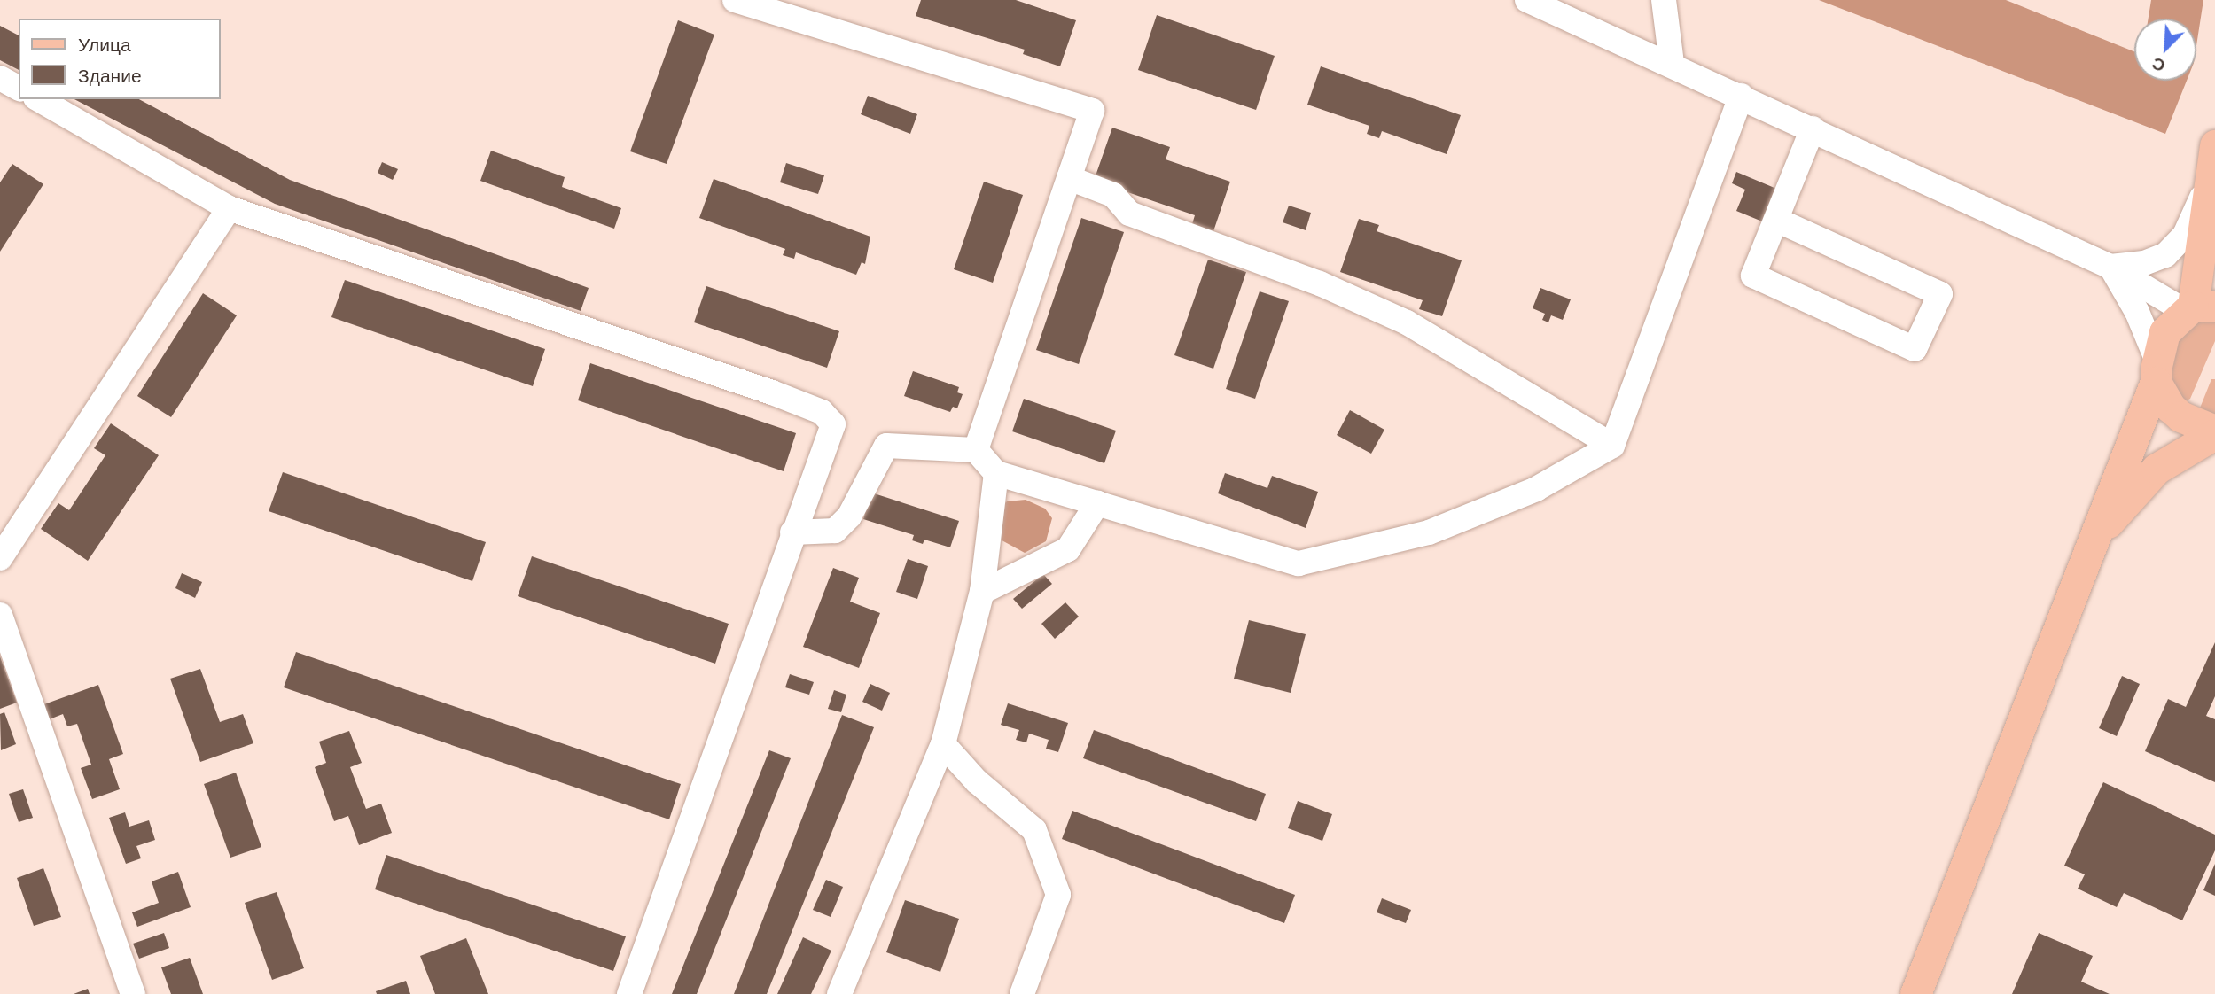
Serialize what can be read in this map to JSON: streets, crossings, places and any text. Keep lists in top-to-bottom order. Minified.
{"legend":["Улица","Здание"],"north":"bottom left"}
